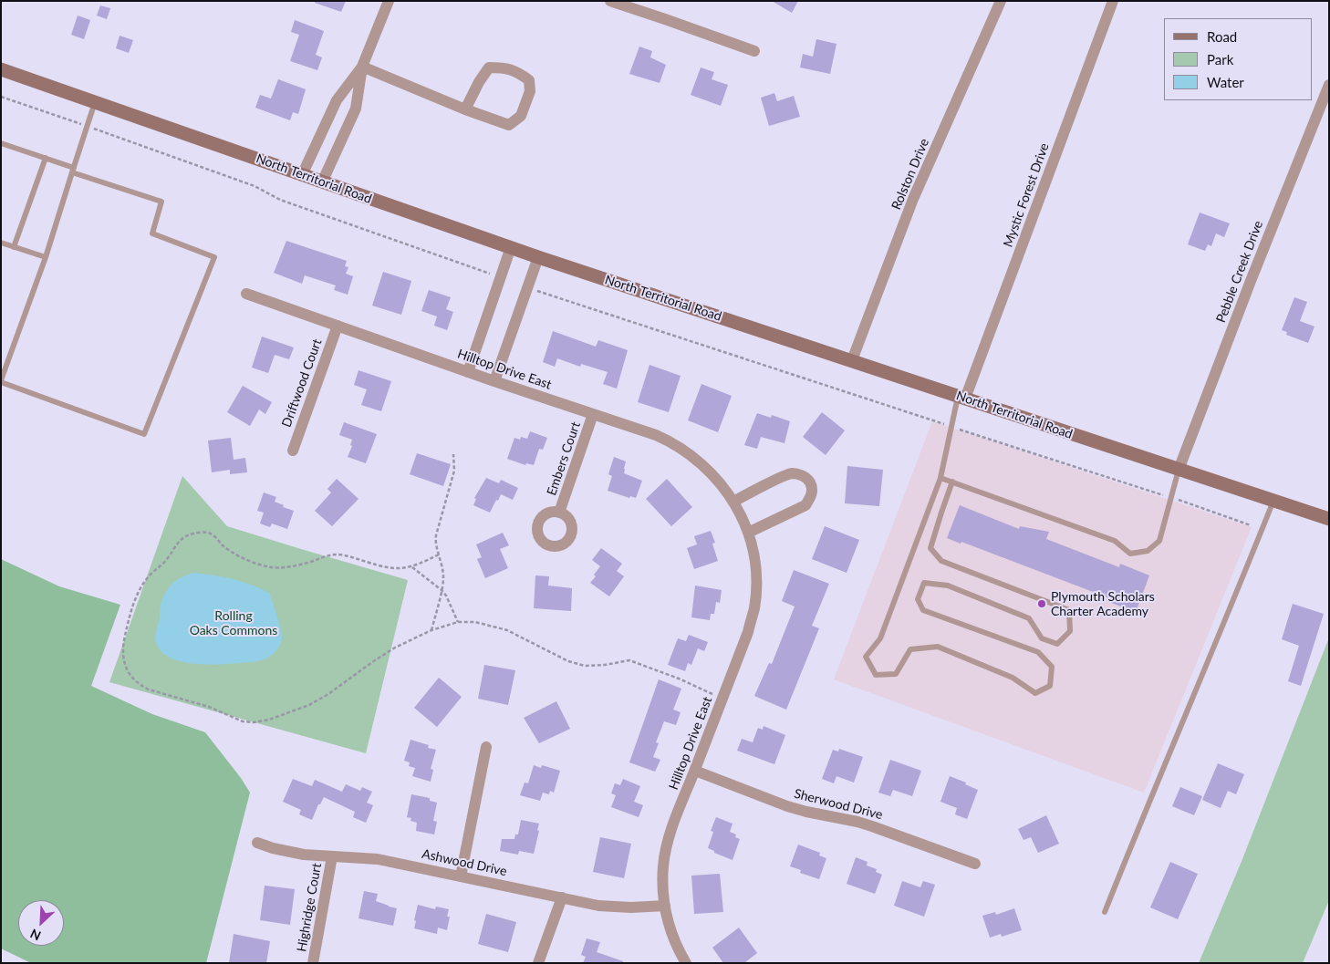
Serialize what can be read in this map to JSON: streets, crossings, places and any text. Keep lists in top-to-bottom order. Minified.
{"streets":{"main road":["North Territorial Road"],"street":["Rolston Drive","Mystic Forest Drive","Pebble Creek Drive","Hilltop Drive East","Driftwood Court","Embers Court","Sherwood Drive","Ashwood Drive","Highridge Court"]},"crossings":[["Rolston Drive","North Territorial Road"],["North Territorial Road","Mystic Forest Drive"],["North Territorial Road","Pebble Creek Drive"],["Hilltop Drive East","Driftwood Court"],["Hilltop Drive East","Embers Court"],["Hilltop Drive East","Sherwood Drive"],["Hilltop Drive East","Ashwood Drive"],["Ashwood Drive","Highridge Court"]],"parks":["Rolling Oaks Commons"],"places":["Plymouth Scholars Charter Academy"],"legend":["Road","Park","Water"],"north":"bottom left"}
